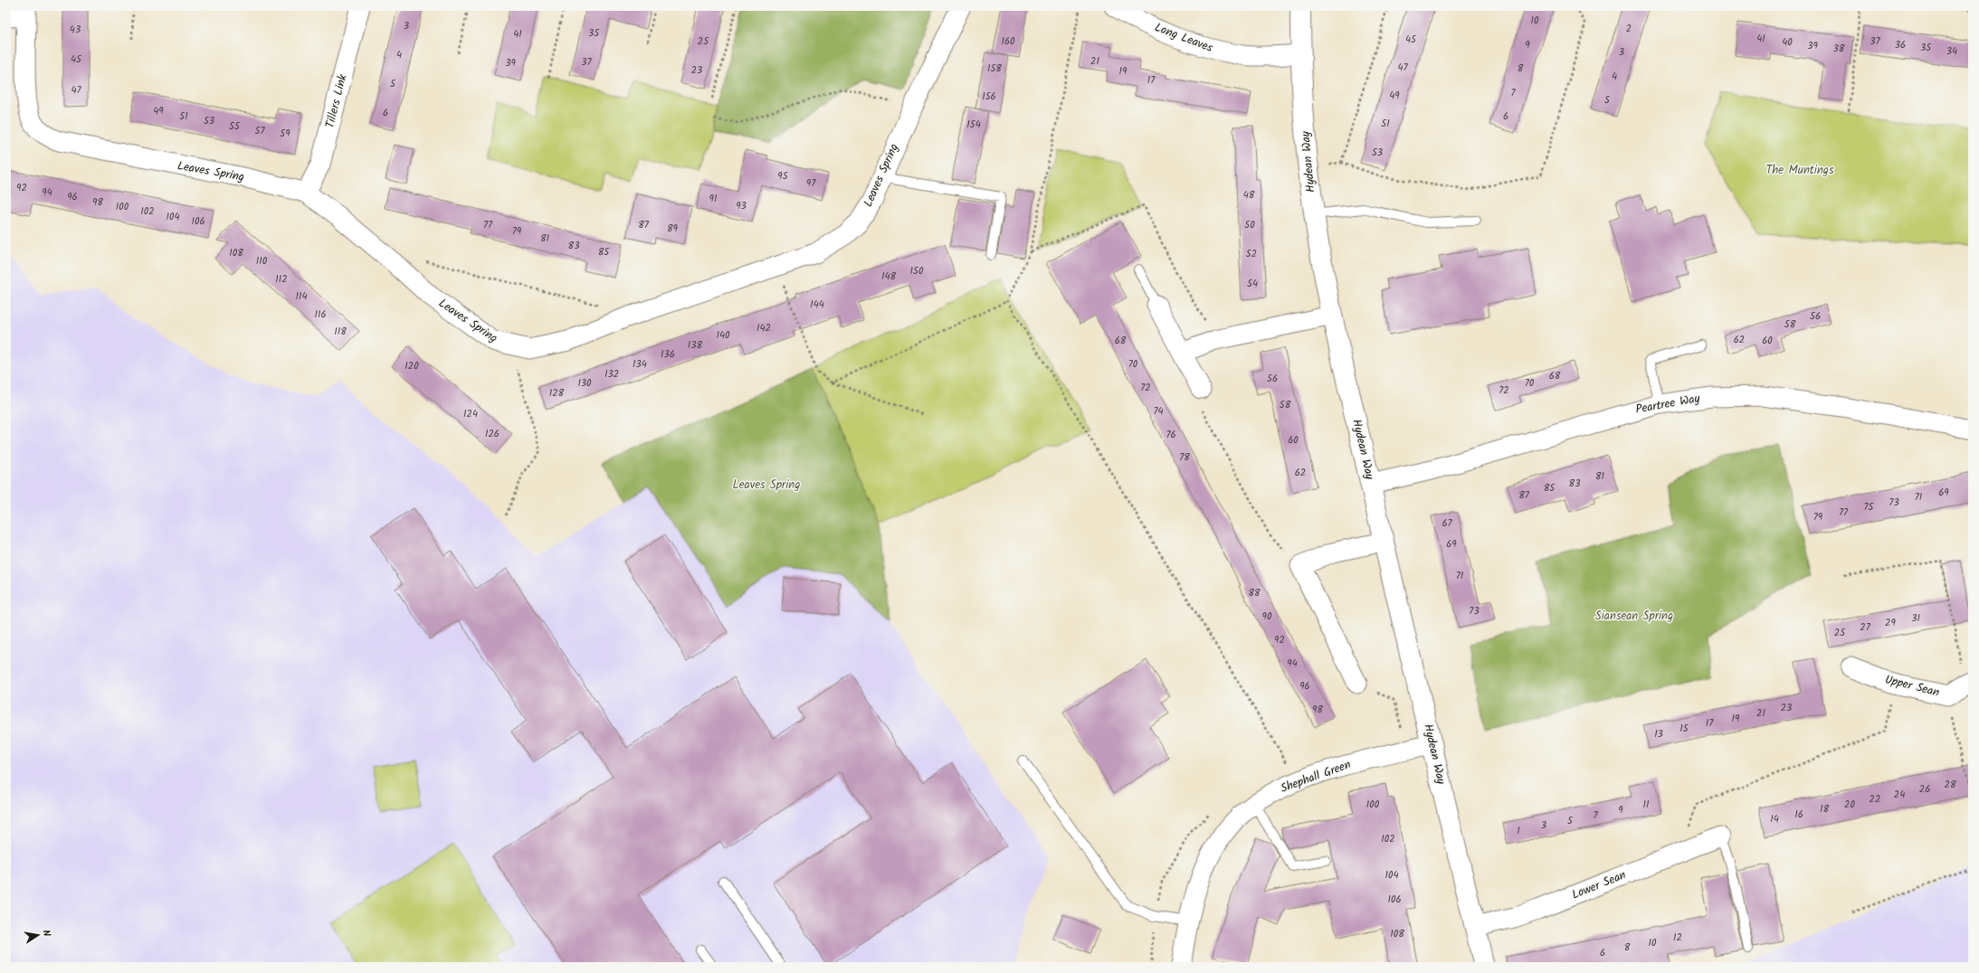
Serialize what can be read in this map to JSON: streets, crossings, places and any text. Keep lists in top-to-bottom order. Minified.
{"streets":{"street":["Long Leaves","Tillers Link","Hydean Way","Leaves Spring","Peartree Way","Upper Sean","Shephall Green","Lower Sean"]},"crossings":[["Long Leaves","Hydean Way"],["Tillers Link","Leaves Spring"],["Hydean Way","Peartree Way"],["Hydean Way","Shephall Green"],["Hydean Way","Lower Sean"]],"parks":["The Muntings","Leaves Spring","Siansean Spring"],"house_numbers":["10","3","2","43","35","41","41","45","25","160","37","40","9","36","39","35","38","34","3","4","45","21","37","39","47","158","8","23","19","4","17","5","47","7","49","156","5","49","6","51","6","53","51","154","55","57","59","53","95","97","92","94","48","96","91","98","93","100","102","104","106","77","87","50","89","79","81","83","85","108","52","110","150","148","112","54","114","144","116","56","58","142","118","140","62","68","60","138","136","134","70","120","132","68","56","130","70","72","72","128","58","74","124","126","76","60","78","62","81","83","85","69","87","71","73","75","77","79","67","69","71","88","73","90","31","29","27","25","92","94","96","23","98","21","19","17","15","13","28","26","24","22","100","11","20","18","9","16","7","14","5","3","1","102","104","106","108","12","10","8","6"],"north":"right"}
